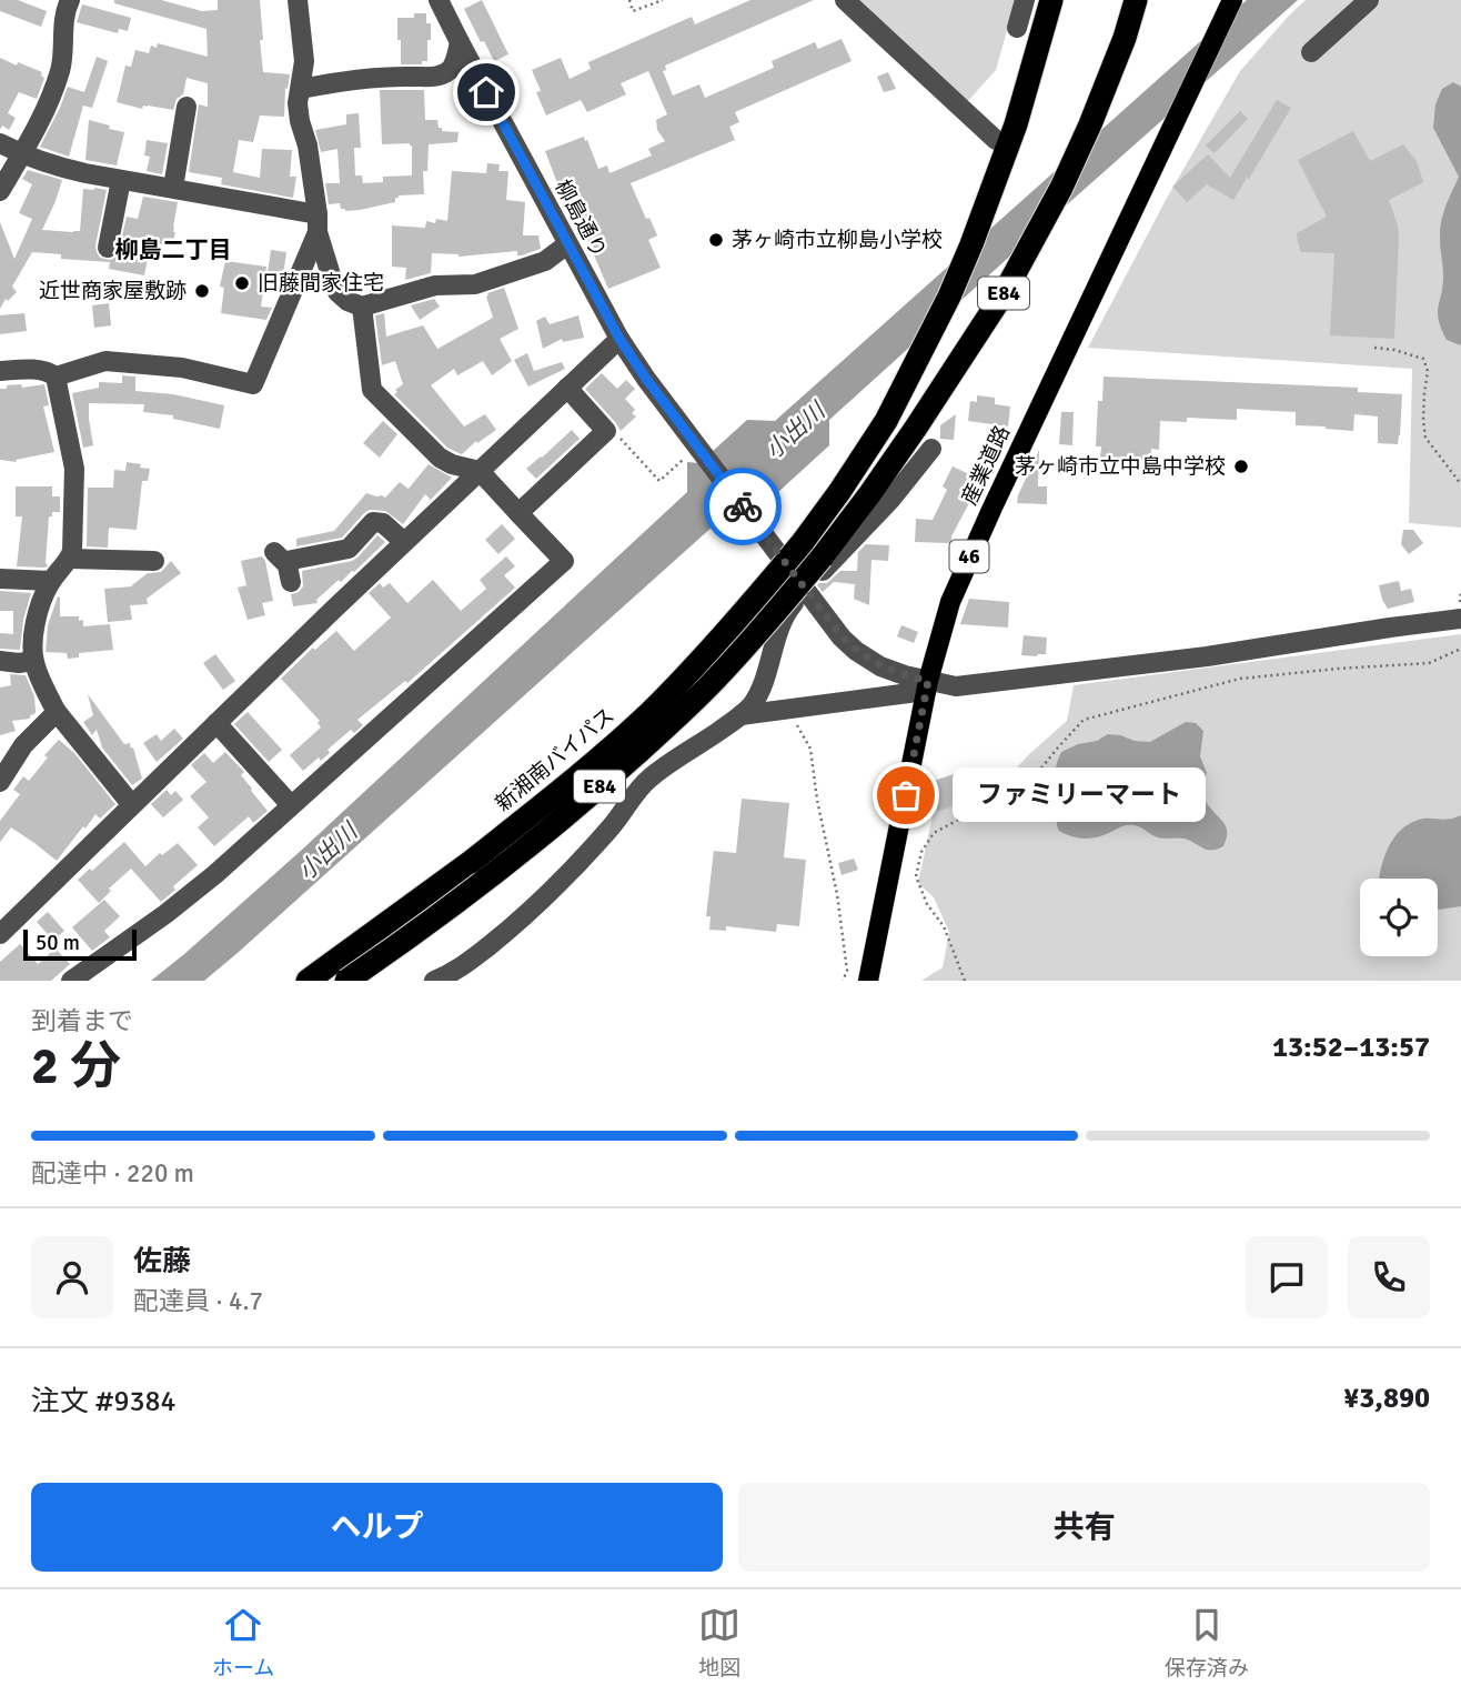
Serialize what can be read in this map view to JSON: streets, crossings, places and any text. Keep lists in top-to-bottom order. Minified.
{"streets":{"highway":["E84","新湘南バイパス"],"main road":["産業道路","46"],"street":["柳島通り"]},"districts":["柳島二丁目"],"water":["小出川"],"places":["茅ヶ崎市立柳島小学校","旧藤間家住宅","近世商家屋敷跡","茅ヶ崎市立中島中学校","ファミリーマート"],"scale_bar":"50 m","page":{"bubble":"ファミリーマート","scale":"50 m","heading":["2 分","到着まで","13:52–13:57"],"panel":["佐藤","配達員 · 4.7","注文 #9384","¥3,890"],"bar":"配達中 · 220 m","buttons":["ヘルプ","共有"],"tabs":["ホーム","地図","保存済み"]}}
